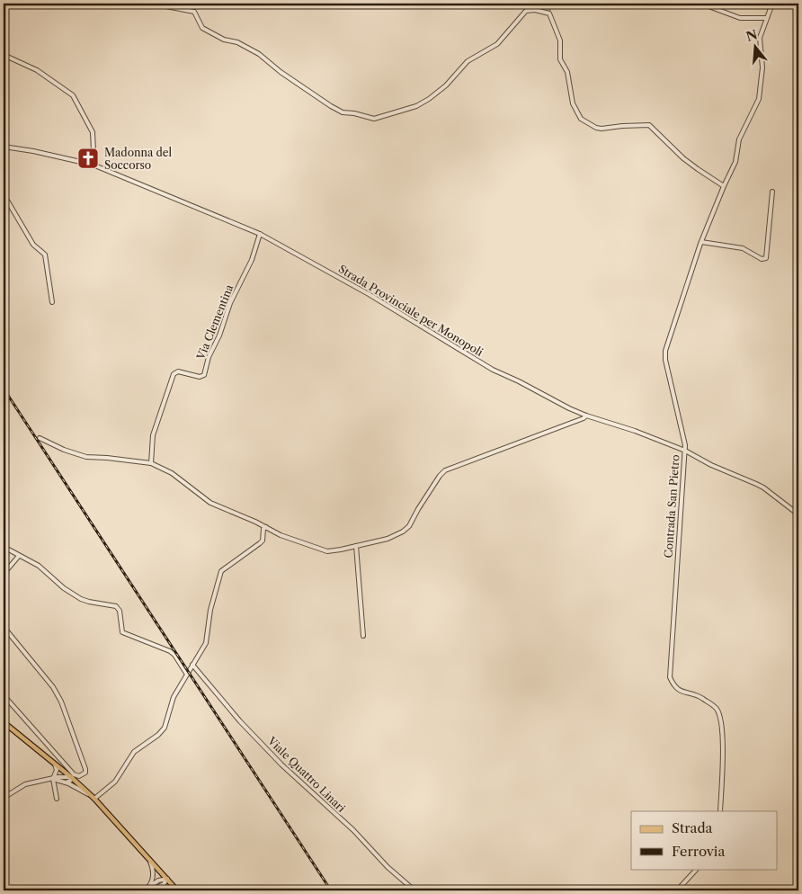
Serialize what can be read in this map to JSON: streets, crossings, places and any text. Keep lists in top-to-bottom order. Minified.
{"streets":{"street":["Strada Provinciale per Monopoli","Via Clementina","Contrada San Pietro","Viale Quattro Linari"]},"crossings":[["Strada Provinciale per Monopoli","Via Clementina"],["Strada Provinciale per Monopoli","Contrada San Pietro"]],"places":{"church":["Madonna del Soccorso"]},"legend":["Strada","Ferrovia"],"north":"top"}
